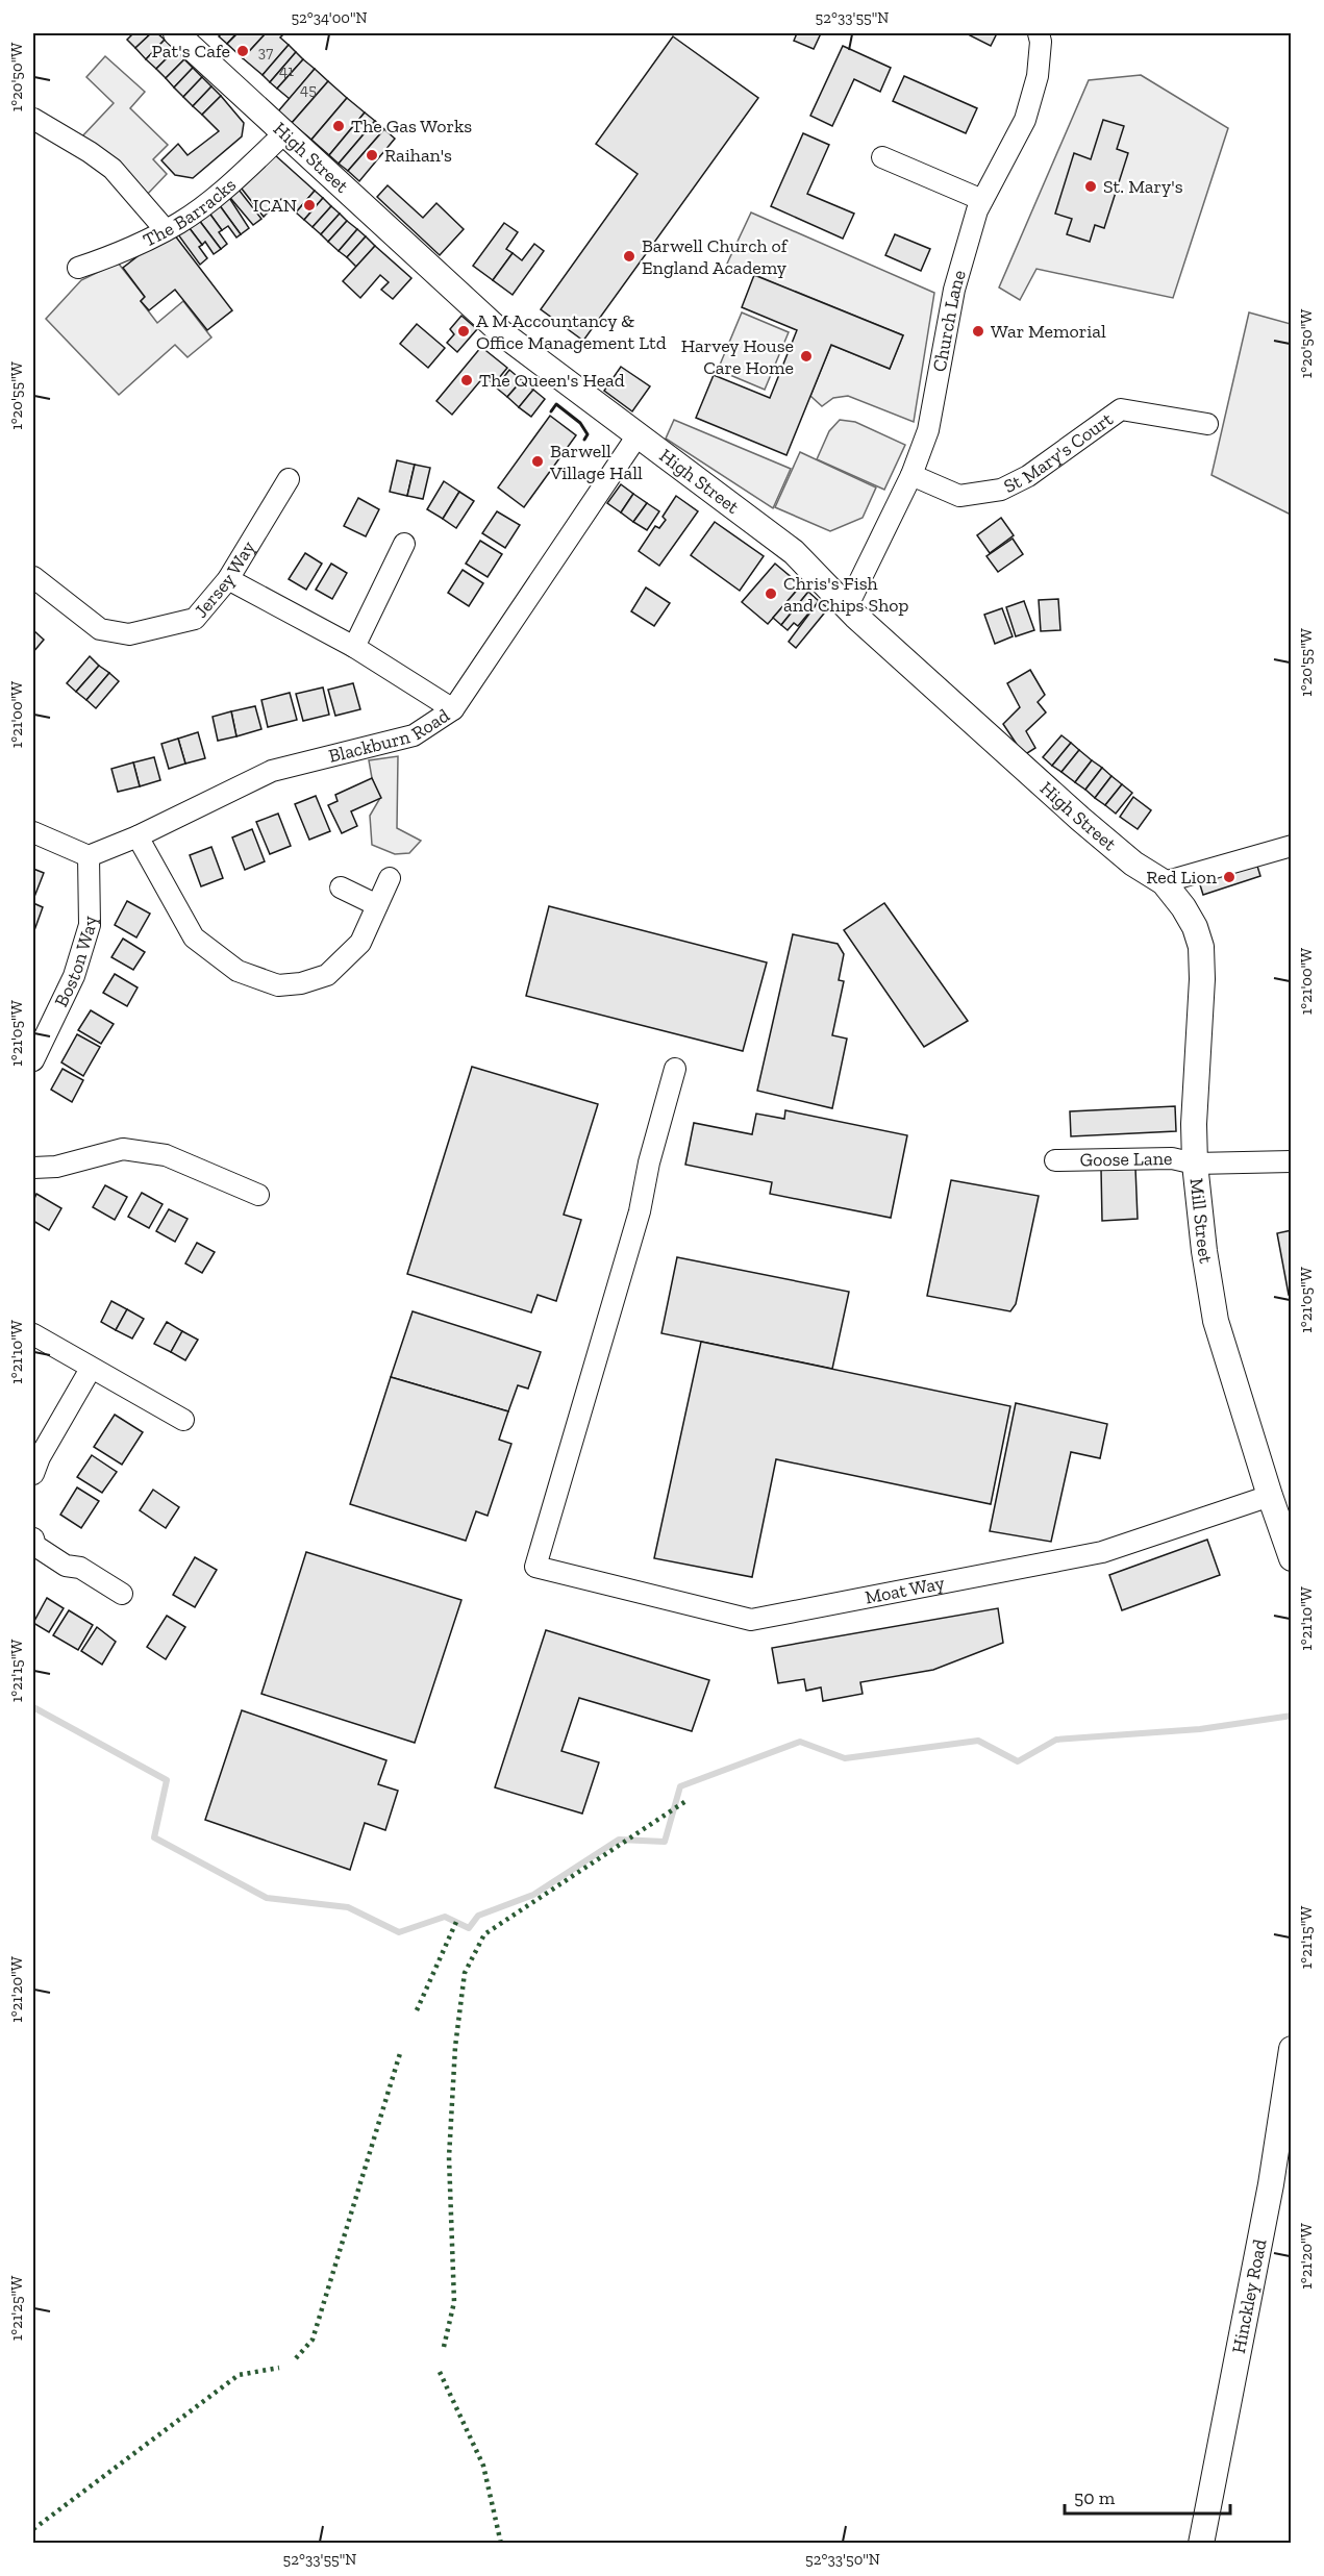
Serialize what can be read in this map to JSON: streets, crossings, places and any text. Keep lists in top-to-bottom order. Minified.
{"streets":{"street":["High Street","The Barracks","Church Lane","St Mary's Court","Jersey Way","Blackburn Road","Boston Way","Goose Lane","Mill Street","Moat Way","Hinckley Road"]},"crossings":[["High Street","The Barracks"],["High Street","Church Lane"],["High Street","Blackburn Road"],["High Street","Mill Street"],["Church Lane","St Mary's Court"],["Blackburn Road","Boston Way"],["Goose Lane","Mill Street"],["Mill Street","Moat Way"]],"places":["Pat's Cafe","The Gas Works","Raihan's","St. Mary's","ICAN","Barwell Church of England Academy","A M Accountancy & Office Management Ltd","War Memorial","Harvey House Care Home","The Queen's Head","Barwell Village Hall","Chris's Fish and Chips Shop","Red Lion"],"house_numbers":["37","41","45"],"scale_bar":"50 m","coordinates":["52°34'00\"N","52°33'55\"N","1°20'50\"W","1°20'55\"W","1°21'00\"W","1°21'05\"W","1°21'10\"W","1°21'15\"W","1°21'20\"W","1°21'25\"W","52°33'50\"N"]}
